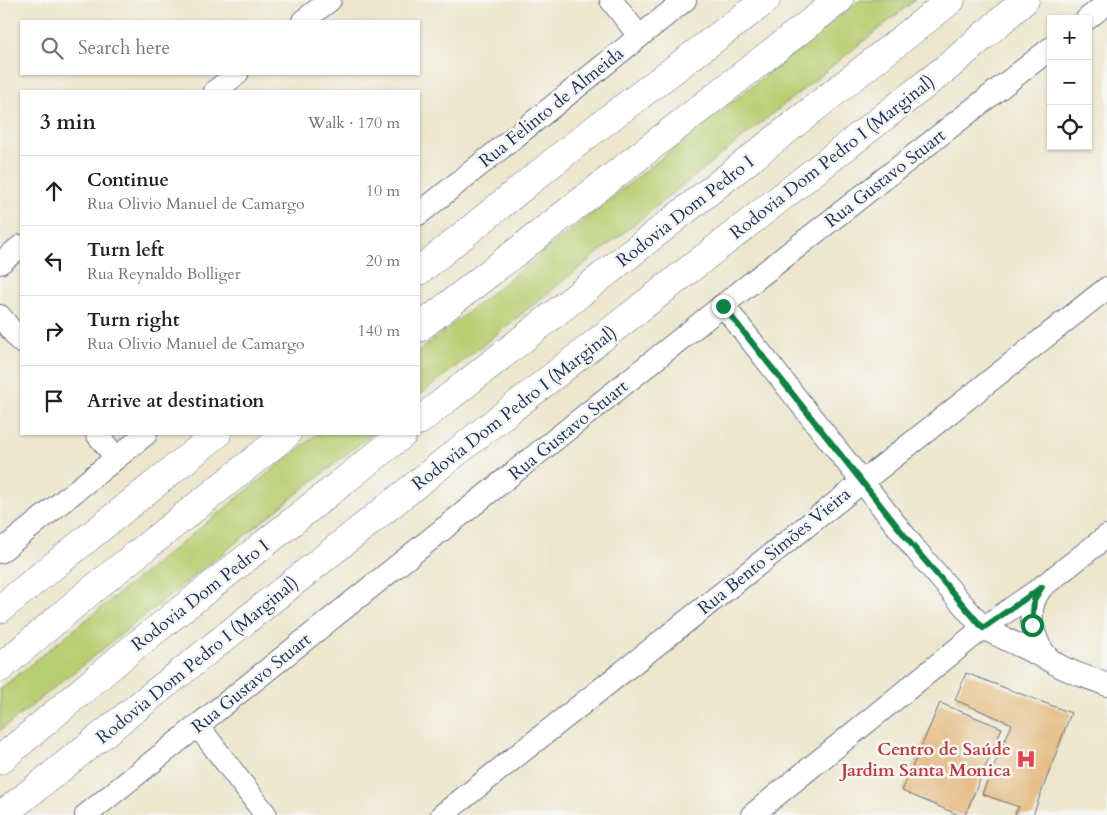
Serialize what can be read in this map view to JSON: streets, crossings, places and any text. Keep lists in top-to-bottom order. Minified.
{"streets":{"highway":["Rodovia Dom Pedro I (Marginal)","Rodovia Dom Pedro I"],"street":["Rua Felinto de Almeida","Rua Gustavo Stuart","Rua Bento Simões Vieira"]},"places":{"hospital":["Centro de Saúde Jardim Santa Monica"]},"page":{"map_buttons":["+","−"],"search":"Search here","heading":["3 min","Walk · 170 m"],"list":[["Continue","Rua Olivio Manuel de Camargo","10 m"],["Turn left","Rua Reynaldo Bolliger","20 m"],["Turn right","Rua Olivio Manuel de Camargo","140 m"],"Arrive at destination"]}}
